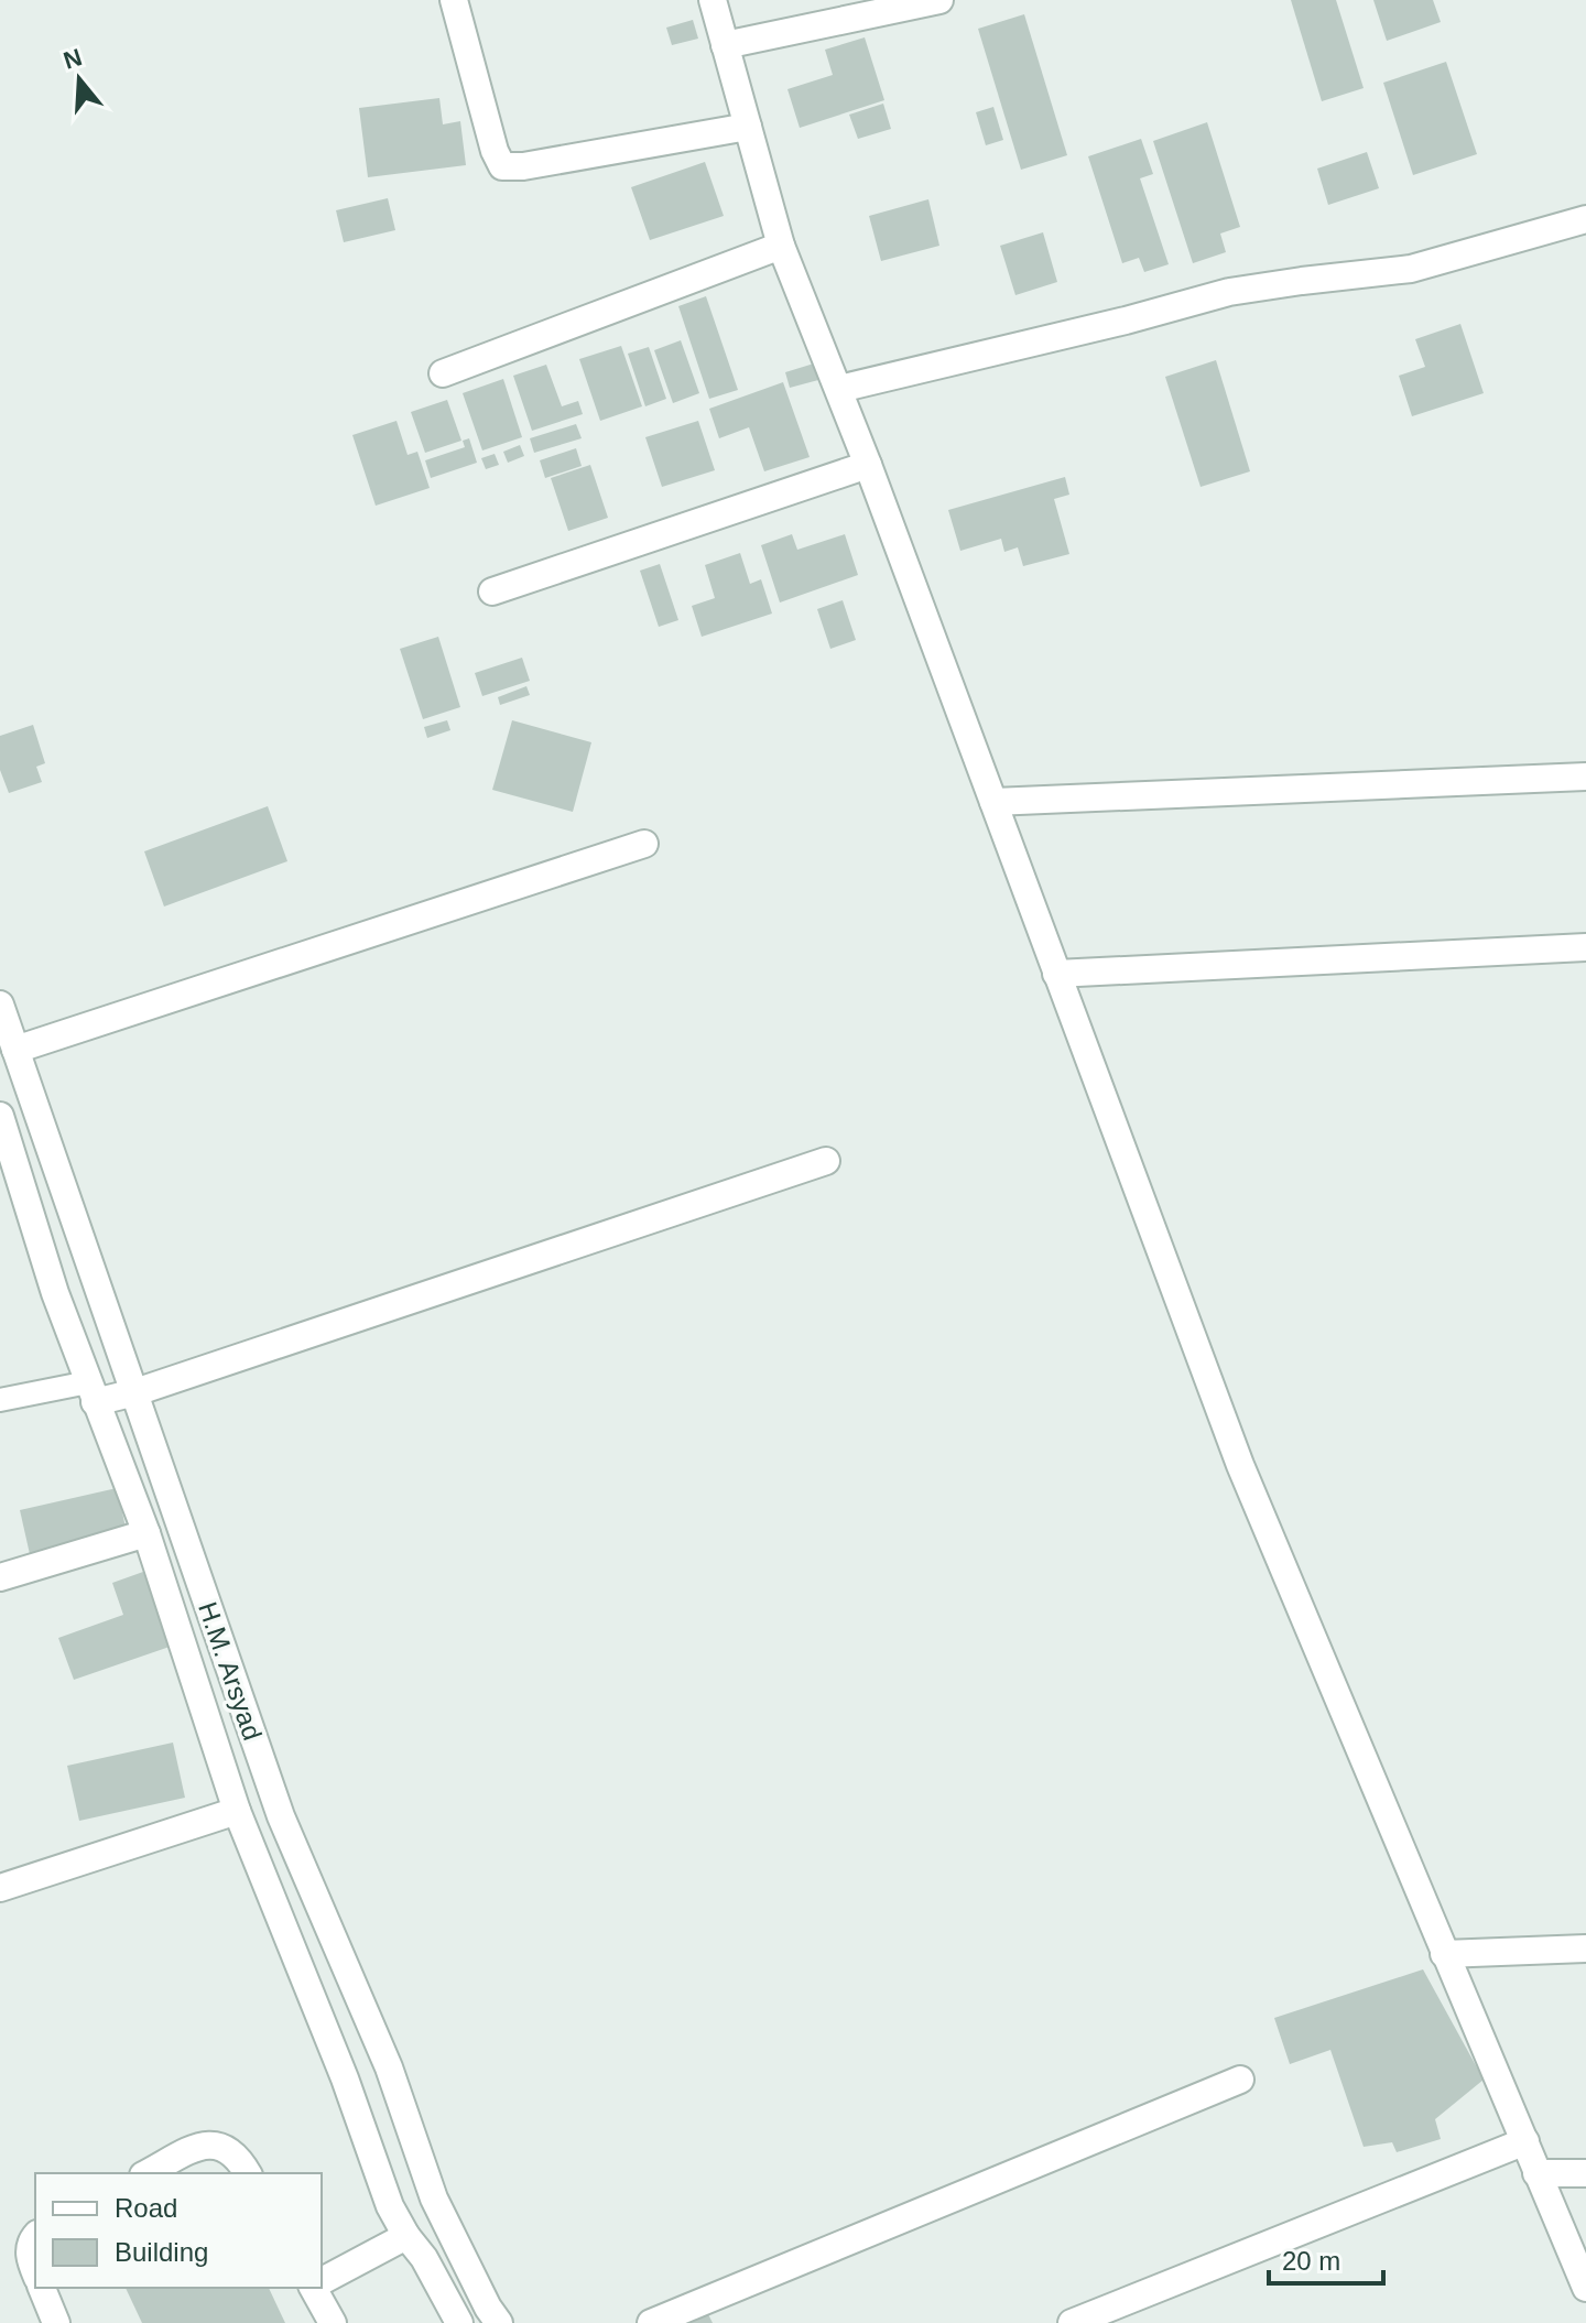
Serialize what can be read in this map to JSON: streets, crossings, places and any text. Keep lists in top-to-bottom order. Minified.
{"streets":{"street":["H.M. Arsyad"]},"legend":["Road","Building"],"scale_bar":"20 m","north":"top"}
